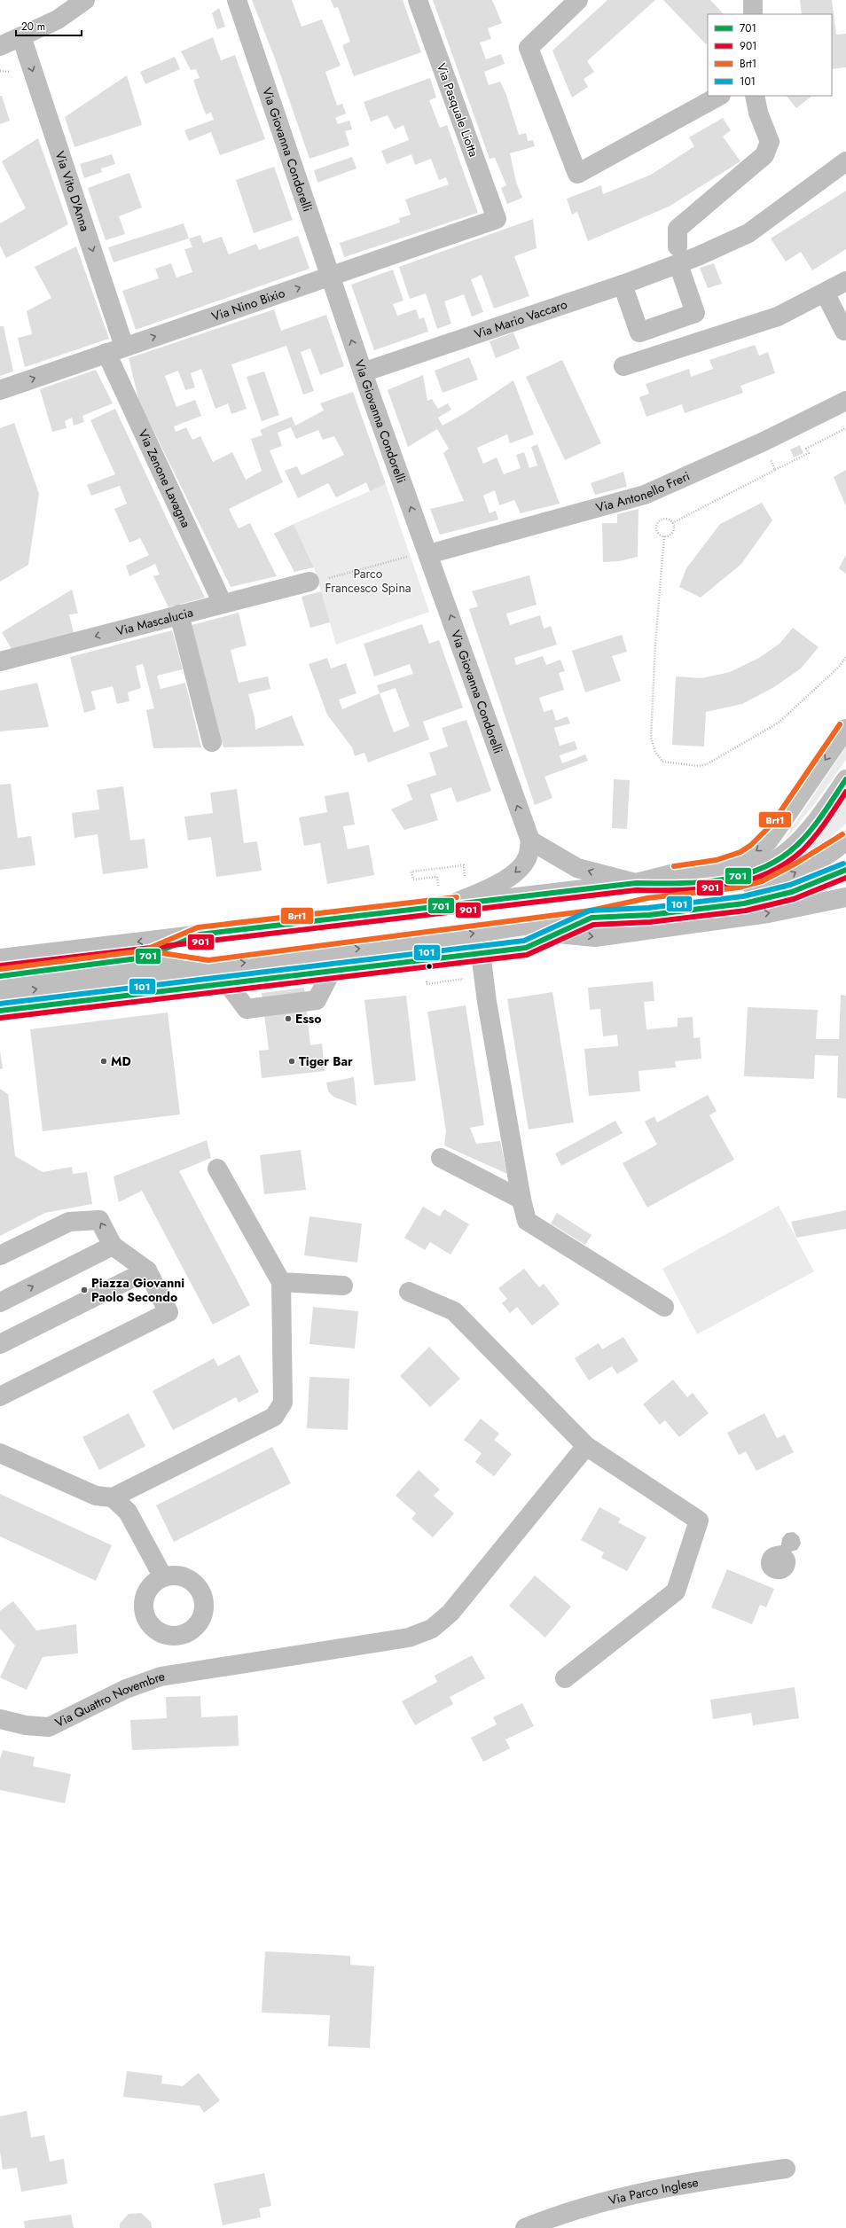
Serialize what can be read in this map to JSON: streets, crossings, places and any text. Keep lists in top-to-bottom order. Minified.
{"streets":{"street":["Via Pasquale Liotta","Via Giovanna Condorelli","Via Vito D'Anna","Via Nino Bixio","Via Mario Vaccaro","Via Zenone Lavagna","Via Antonello Freri","Via Mascalucia","Via Quattro Novembre","Via Parco Inglese"]},"crossings":[["Via Pasquale Liotta","Via Nino Bixio"],["Via Giovanna Condorelli","Via Nino Bixio"],["Via Giovanna Condorelli","Via Mario Vaccaro"],["Via Giovanna Condorelli","Via Antonello Freri"],["Via Vito D'Anna","Via Nino Bixio"],["Via Nino Bixio","Via Zenone Lavagna"],["Via Zenone Lavagna","Via Mascalucia"]],"one_way":["Via Giovanna Condorelli","Via Vito D'Anna","Via Nino Bixio","Via Mascalucia"],"parks":["Parco Francesco Spina"],"places":["Esso","MD","Tiger Bar","Piazza Giovanni Paolo Secondo"],"lines":["transit line Brt1","transit line 701","transit line 901","transit line 101"],"legend":["701","901","Brt1","101"],"scale_bar":"20 m"}
